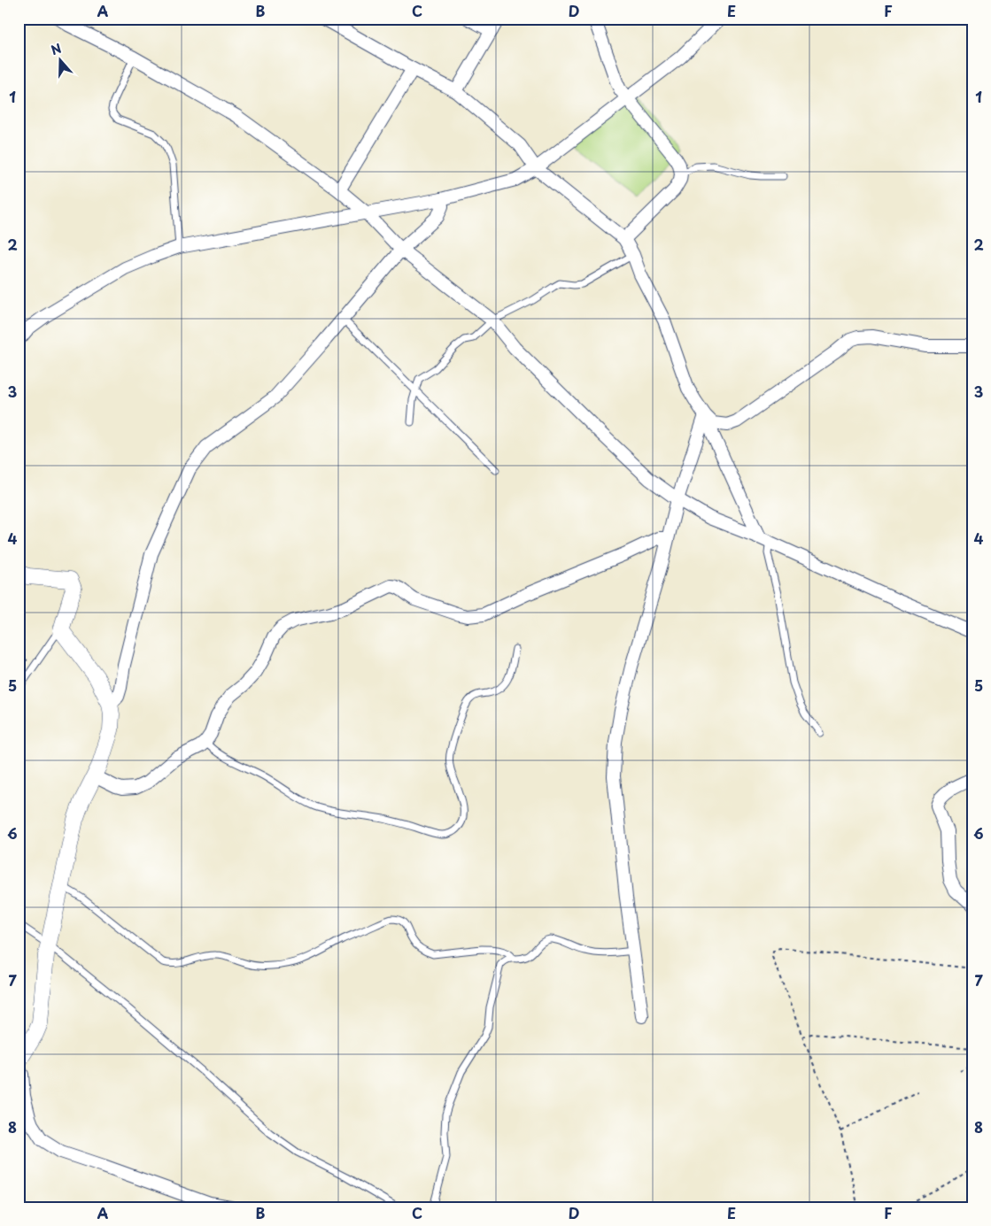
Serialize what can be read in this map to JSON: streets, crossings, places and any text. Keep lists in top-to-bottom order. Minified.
{"north":"top","grid":{"columns":["A","B","C","D","E","F"],"rows":["1","2","3","4","5","6","7","8"]}}
